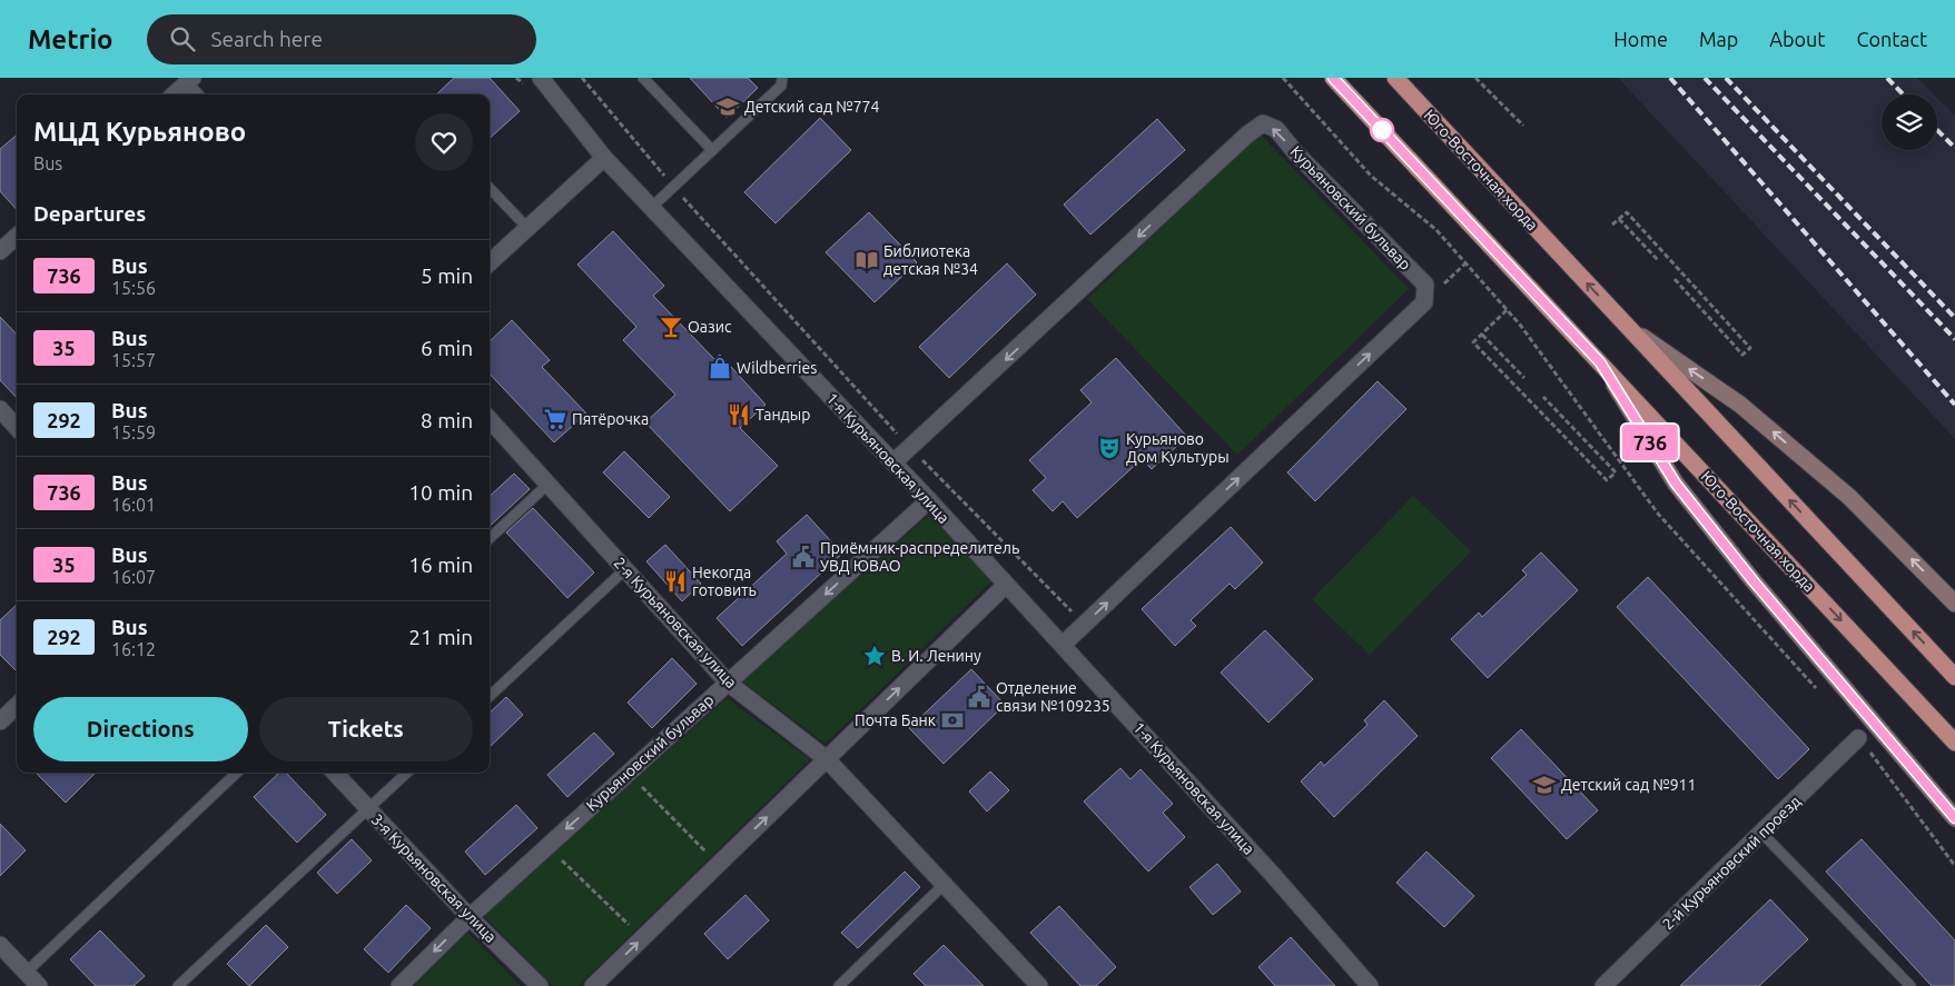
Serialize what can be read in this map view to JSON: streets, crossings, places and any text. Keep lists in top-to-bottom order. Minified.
{"streets":{"main road":["Юго-Восточная хорда"],"street":["Курьяновский бульвар","1-я Курьяновская улица","2-я Курьяновская улица","2-й Курьяновский проезд","3-я Курьяновская улица"]},"crossings":[["Курьяновский бульвар","1-я Курьяновская улица"],["Курьяновский бульвар","2-я Курьяновская улица"],["Курьяновский бульвар","3-я Курьяновская улица"]],"places":{"school or university":["Детский сад №774","Детский сад №911"],"library":["Библиотека детская №34"],"bar":["Оазис"],"shop":["Wildberries"],"restaurant":["Тандыр","Некогда готовить"],"supermarket":["Пятёрочка"],"theatre":["Курьяново Дом Культуры"],"public building":["Приёмник-распределитель УВД ЮВАО","Отделение связи №109235"],"place":["В. И. Ленину"],"bank":["Почта Банк"]},"lines":["bus line 736"],"page":{"header":"Metrio","search":"Search here","nav":["Home","Map","About","Contact"],"on_map":"736","heading":[["МЦД Курьяново","Bus"],"Departures"],"list":[{"mark":"736","name":"Bus","note":"15:56","value":"5 min"},{"mark":"35","name":"Bus","note":"15:57","value":"6 min"},{"mark":"292","name":"Bus","note":"15:59","value":"8 min"},{"mark":"736","name":"Bus","note":"16:01","value":"10 min"},{"mark":"35","name":"Bus","note":"16:07","value":"16 min"},{"mark":"292","name":"Bus","note":"16:12","value":"21 min"}],"buttons":["Directions","Tickets"]}}
